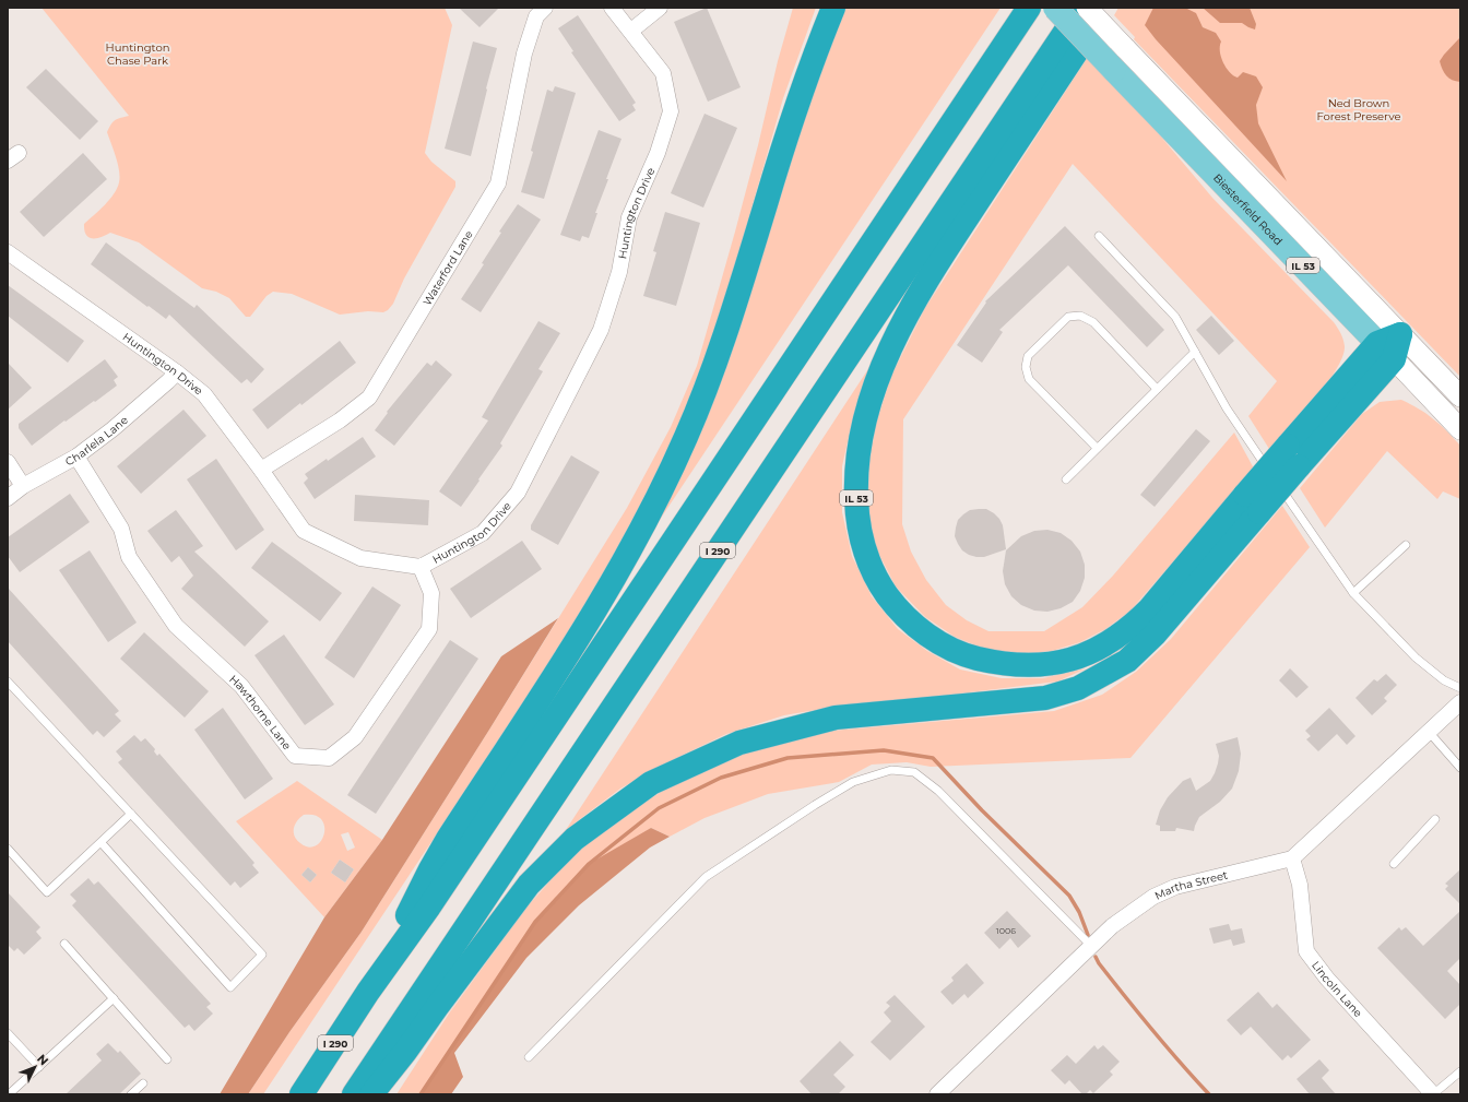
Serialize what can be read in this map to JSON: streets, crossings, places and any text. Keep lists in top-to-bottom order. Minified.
{"streets":{"highway":["IL 53","I 290"],"main road":["Biesterfield Road"],"street":["Huntington Drive","Waterford Lane","Charlela Lane","Hawthorne Lane","Martha Street","Lincoln Lane"]},"crossings":[["Biesterfield Road","IL 53"],["Huntington Drive","Waterford Lane"],["Huntington Drive","Charlela Lane"],["Huntington Drive","Hawthorne Lane"],["Charlela Lane","Hawthorne Lane"],["Martha Street","Lincoln Lane"]],"parks":["Huntington Chase Park","Ned Brown Forest Preserve"],"house_numbers":["1006"],"north":"top right"}
